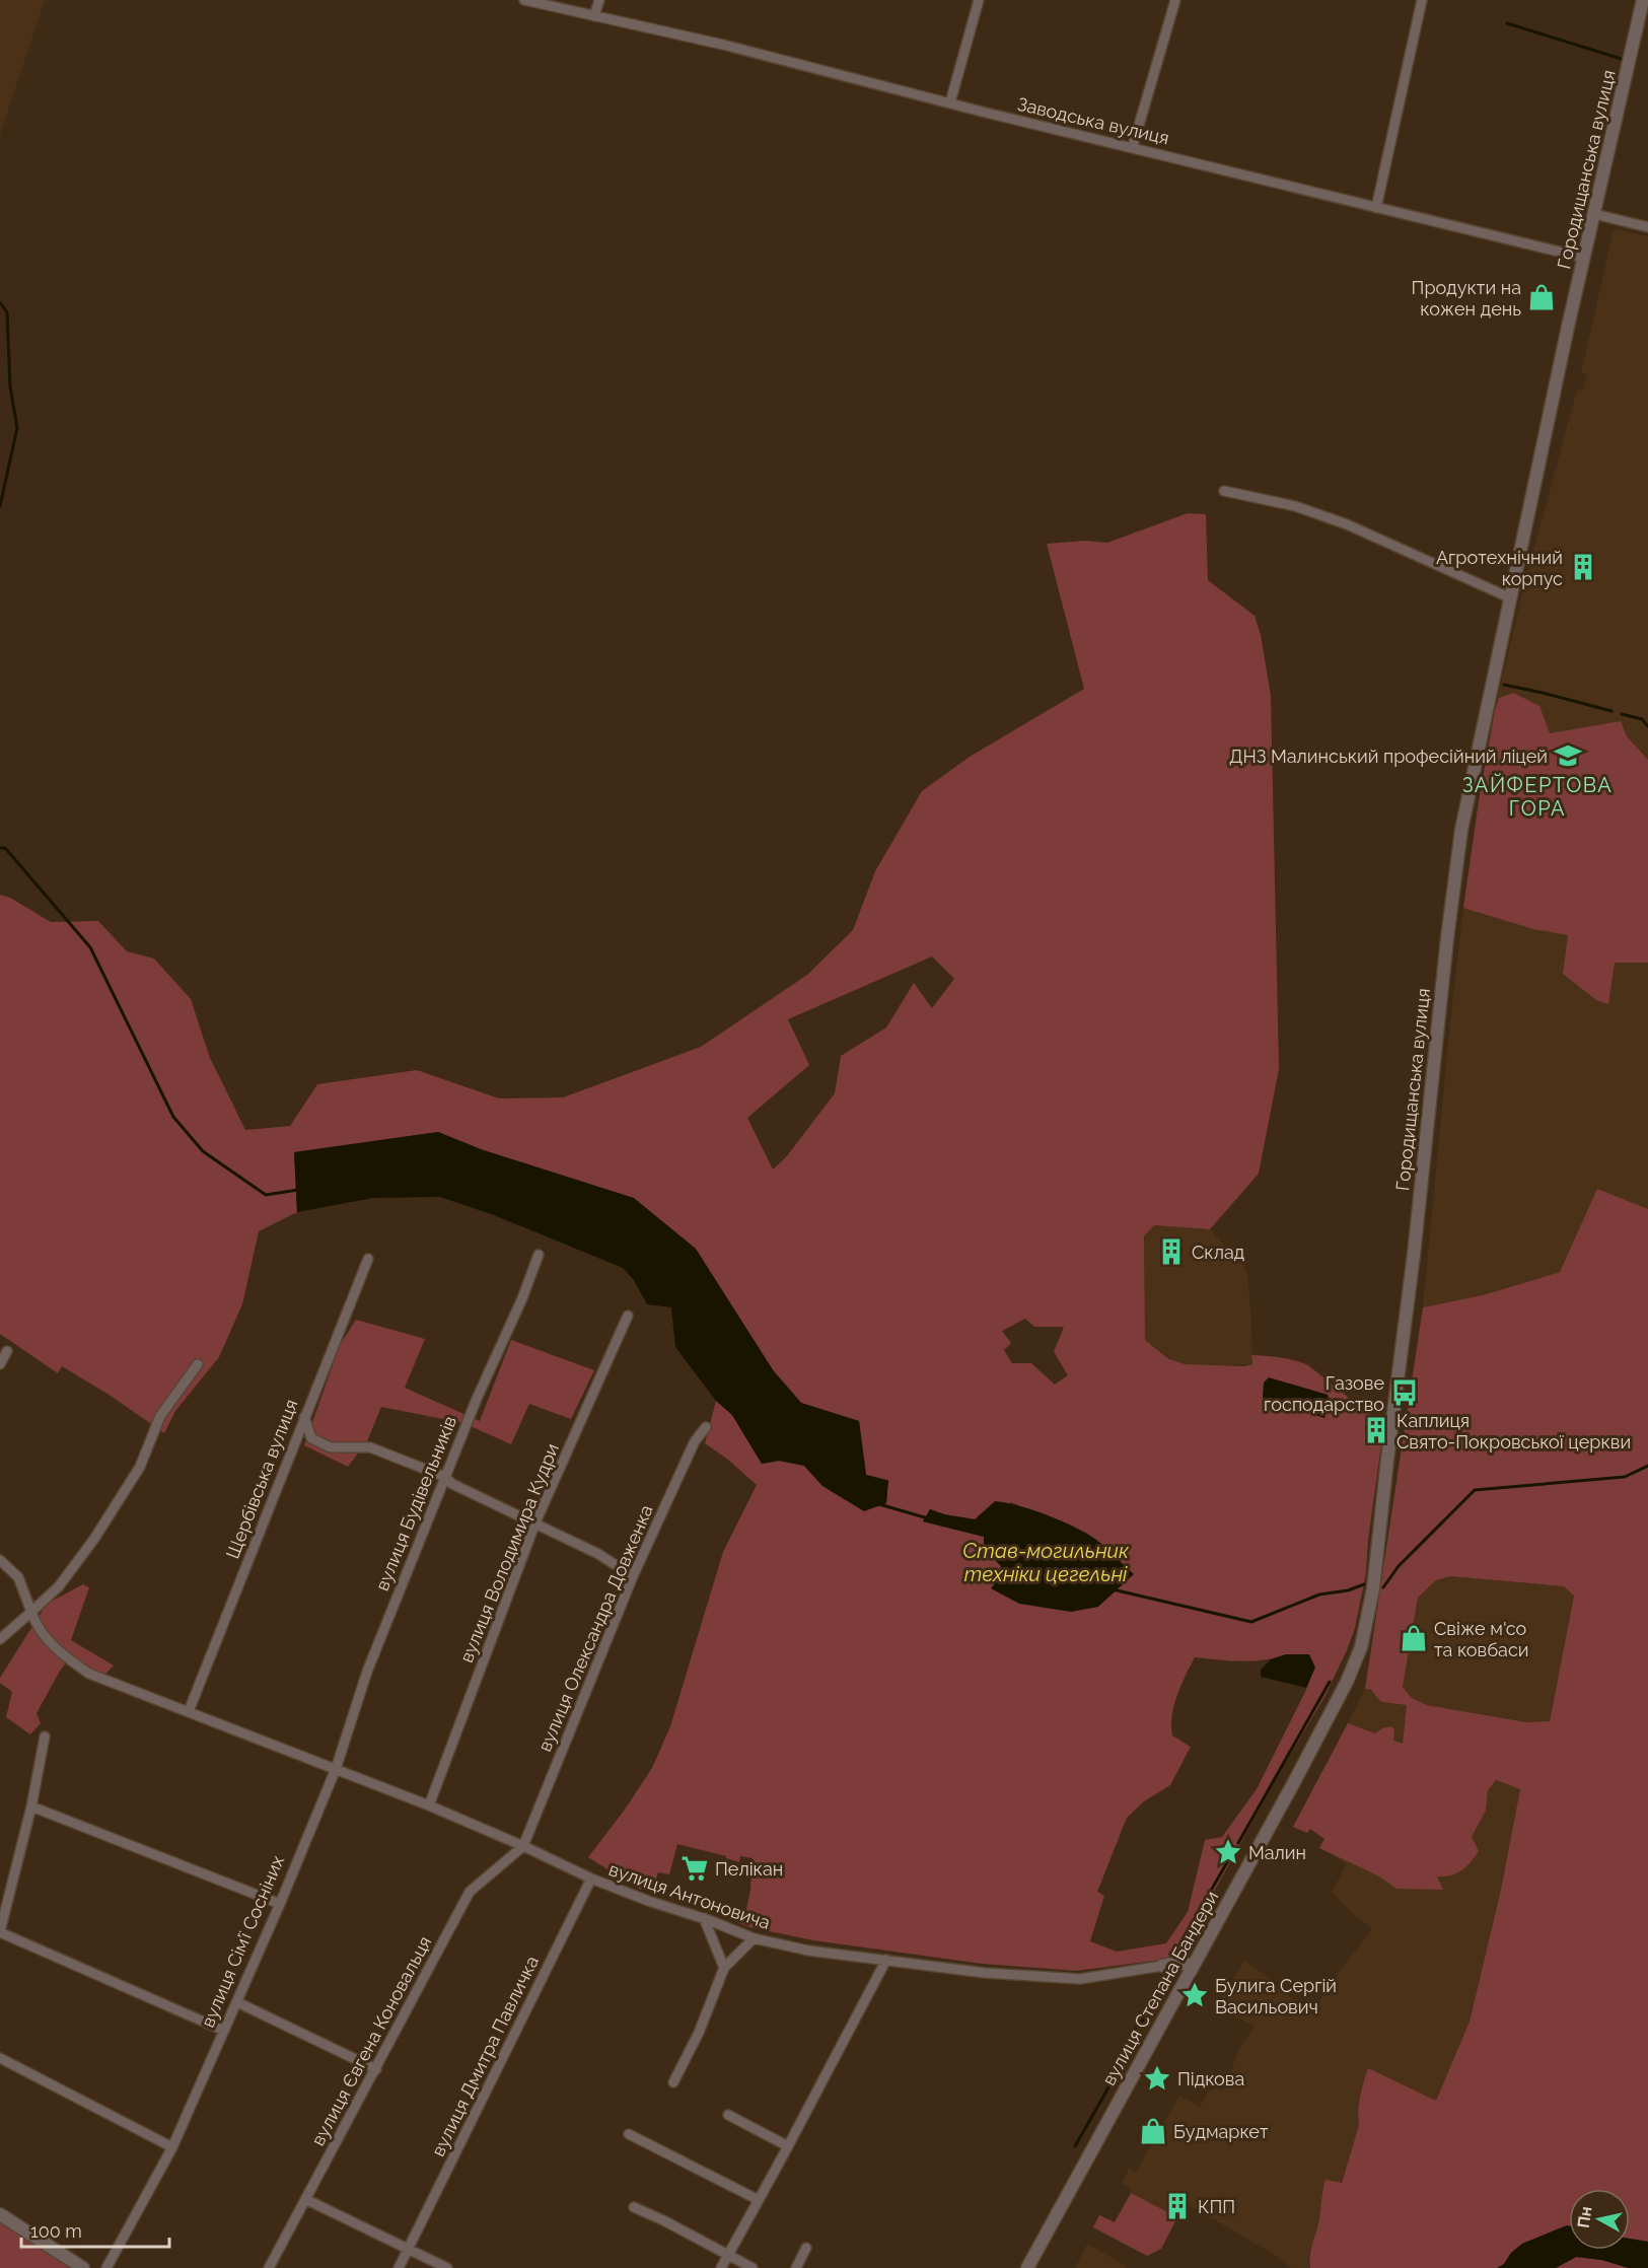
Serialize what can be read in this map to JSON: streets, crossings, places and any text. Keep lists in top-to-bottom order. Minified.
{"streets":{"street":["Заводська вулиця","Городищанська вулиця","Щербівська вулиця","вулиця Будівельників","вулиця Володимира Кудри","вулиця Олександра Довженка","вулиця Антоновича","вулиця Сім’ї Сосніних","вулиця Степана Бандери","вулиця Євгена Коновальця","вулиця Дмитра Павличка"]},"crossings":[["Заводська вулиця","Городищанська вулиця"],["Городищанська вулиця","вулиця Степана Бандери"],["вулиця Будівельників","вулиця Антоновича"],["вулиця Будівельників","вулиця Сім’ї Сосніних"],["вулиця Володимира Кудри","вулиця Антоновича"],["вулиця Олександра Довженка","вулиця Антоновича"],["вулиця Олександра Довженка","вулиця Євгена Коновальця"],["вулиця Антоновича","вулиця Сім’ї Сосніних"],["вулиця Антоновича","вулиця Євгена Коновальця"],["вулиця Антоновича","вулиця Дмитра Павличка"]],"districts":["ЗАЙФЕРТОВА ГОРА"],"water":["Став-могильник техніки цегельні"],"places":{"shop":["Продукти на кожен день","Свіже м'со та ковбаси","Будмаркет"],"building":["Агротехнічний корпус","Склад","Каплиця Свято-Покровської церкви","КПП"],"school or university":["ДНЗ Малинський професійний ліцей"],"bus stop":["Газове господарство"],"place":["Малин","Булига Сергій Васильович","Підкова"],"supermarket":["Пелікан"]},"scale_bar":"100 m","north":"left"}
